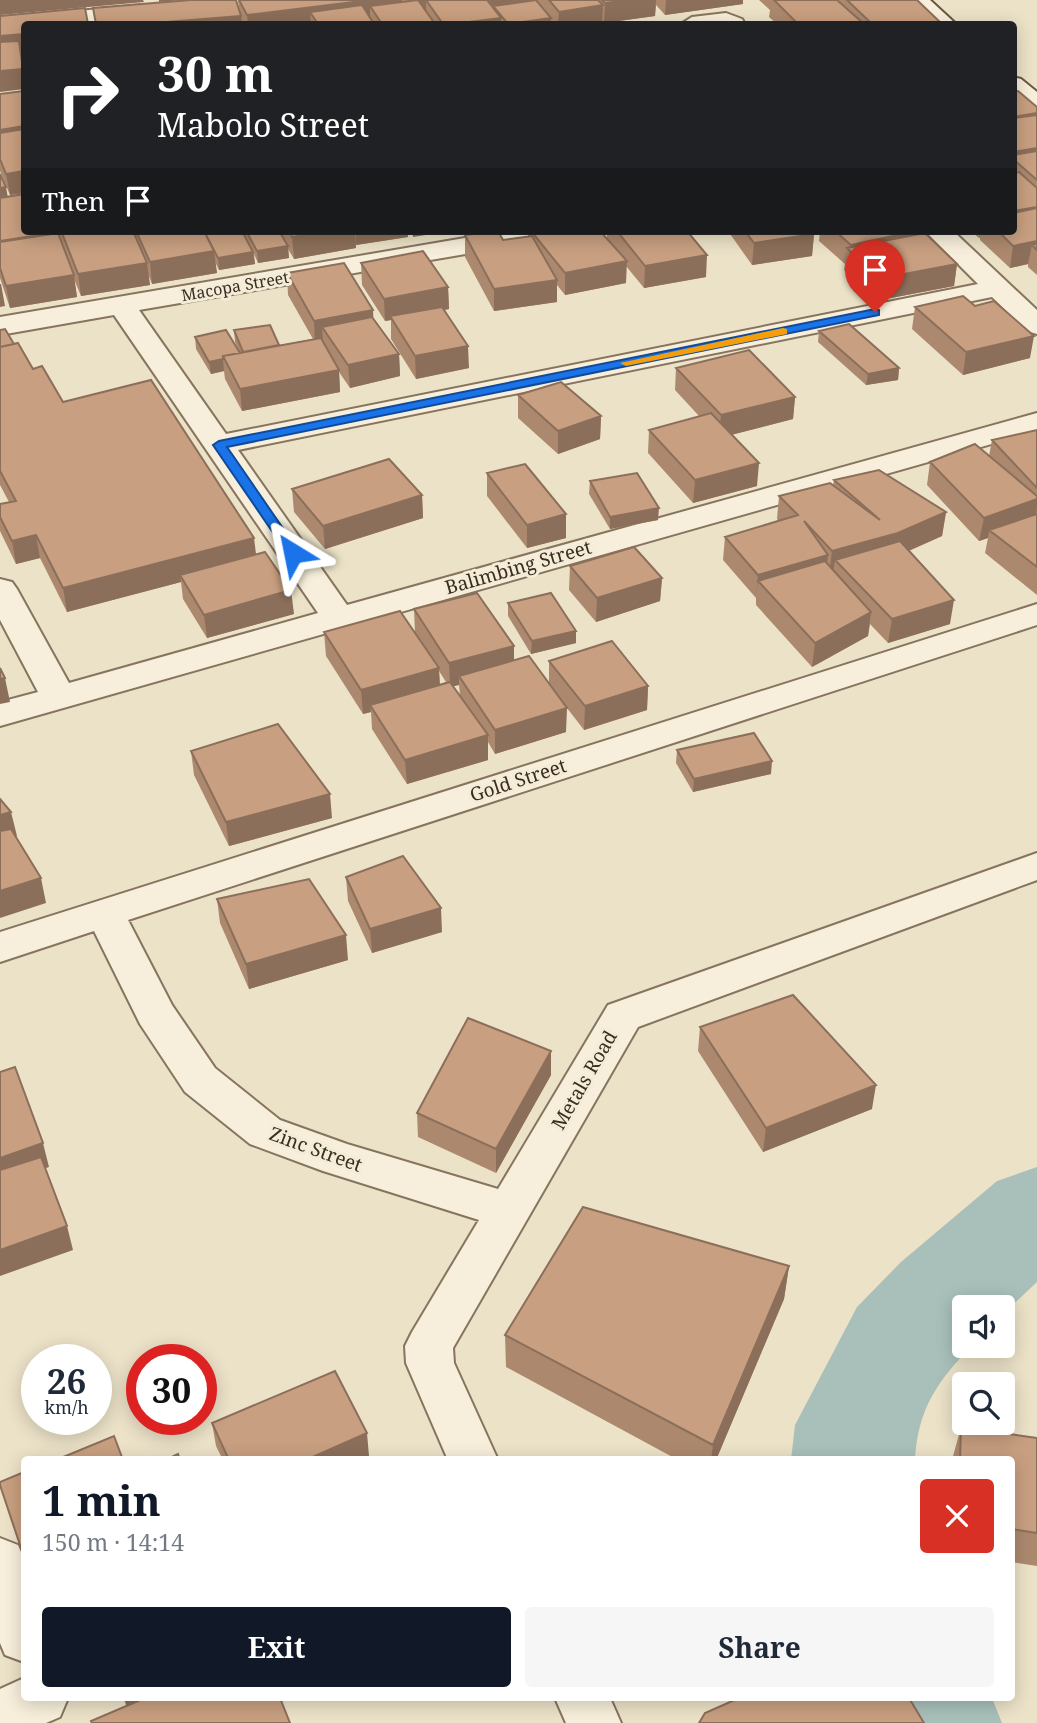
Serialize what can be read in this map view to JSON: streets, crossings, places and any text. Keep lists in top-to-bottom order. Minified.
{"streets":{"street":["Macopa Street","Balimbing Street","Gold Street","Metals Road","Zinc Street"]},"crossings":[["Gold Street","Zinc Street"],["Metals Road","Zinc Street"]],"page":{"turn":["30 m","Mabolo Street"],"then":"Then","speed":"26 km/h","limit":"30","heading":["1 min","150 m · 14:14"],"buttons":["Exit","Share"]}}
